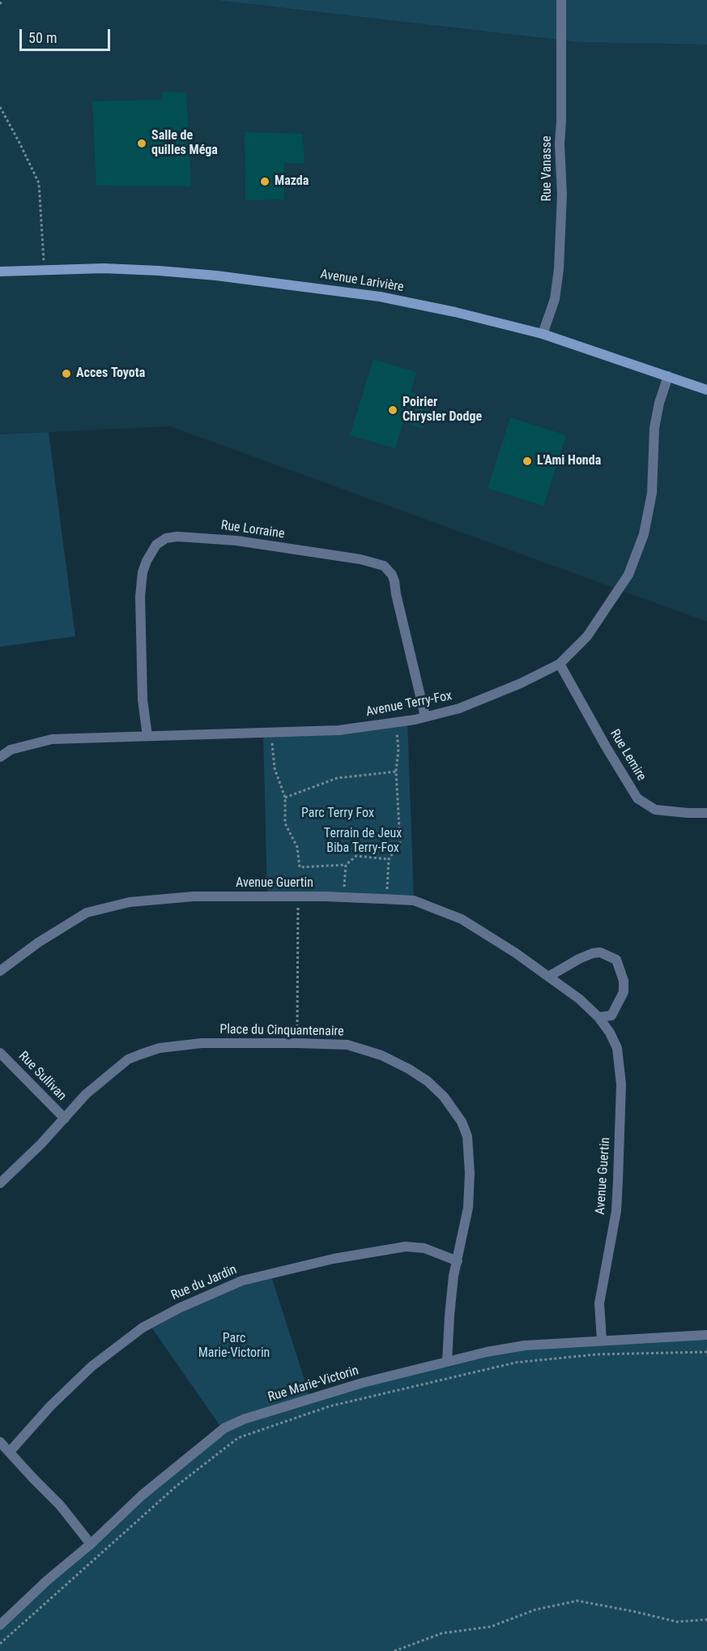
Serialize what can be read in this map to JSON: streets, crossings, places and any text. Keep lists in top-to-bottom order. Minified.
{"streets":{"main road":["Avenue Larivière"],"street":["Rue Vanasse","Rue Lorraine","Avenue Terry-Fox","Rue Lemire","Avenue Guertin","Place du Cinquantenaire","Rue Sullivan","Rue du Jardin","Rue Marie-Victorin"]},"crossings":[["Rue Vanasse","Avenue Larivière"],["Avenue Larivière","Avenue Terry-Fox"],["Rue Lorraine","Avenue Terry-Fox"],["Avenue Terry-Fox","Rue Lemire"],["Avenue Guertin","Rue Marie-Victorin"],["Place du Cinquantenaire","Rue Sullivan"],["Place du Cinquantenaire","Rue du Jardin"],["Place du Cinquantenaire","Rue Marie-Victorin"]],"parks":["Parc Terry Fox","Terrain de Jeux Biba Terry-Fox","Parc Marie-Victorin"],"places":["Salle de quilles Méga","Mazda","Acces Toyota","Poirier Chrysler Dodge","L'Ami Honda"],"scale_bar":"50 m"}
